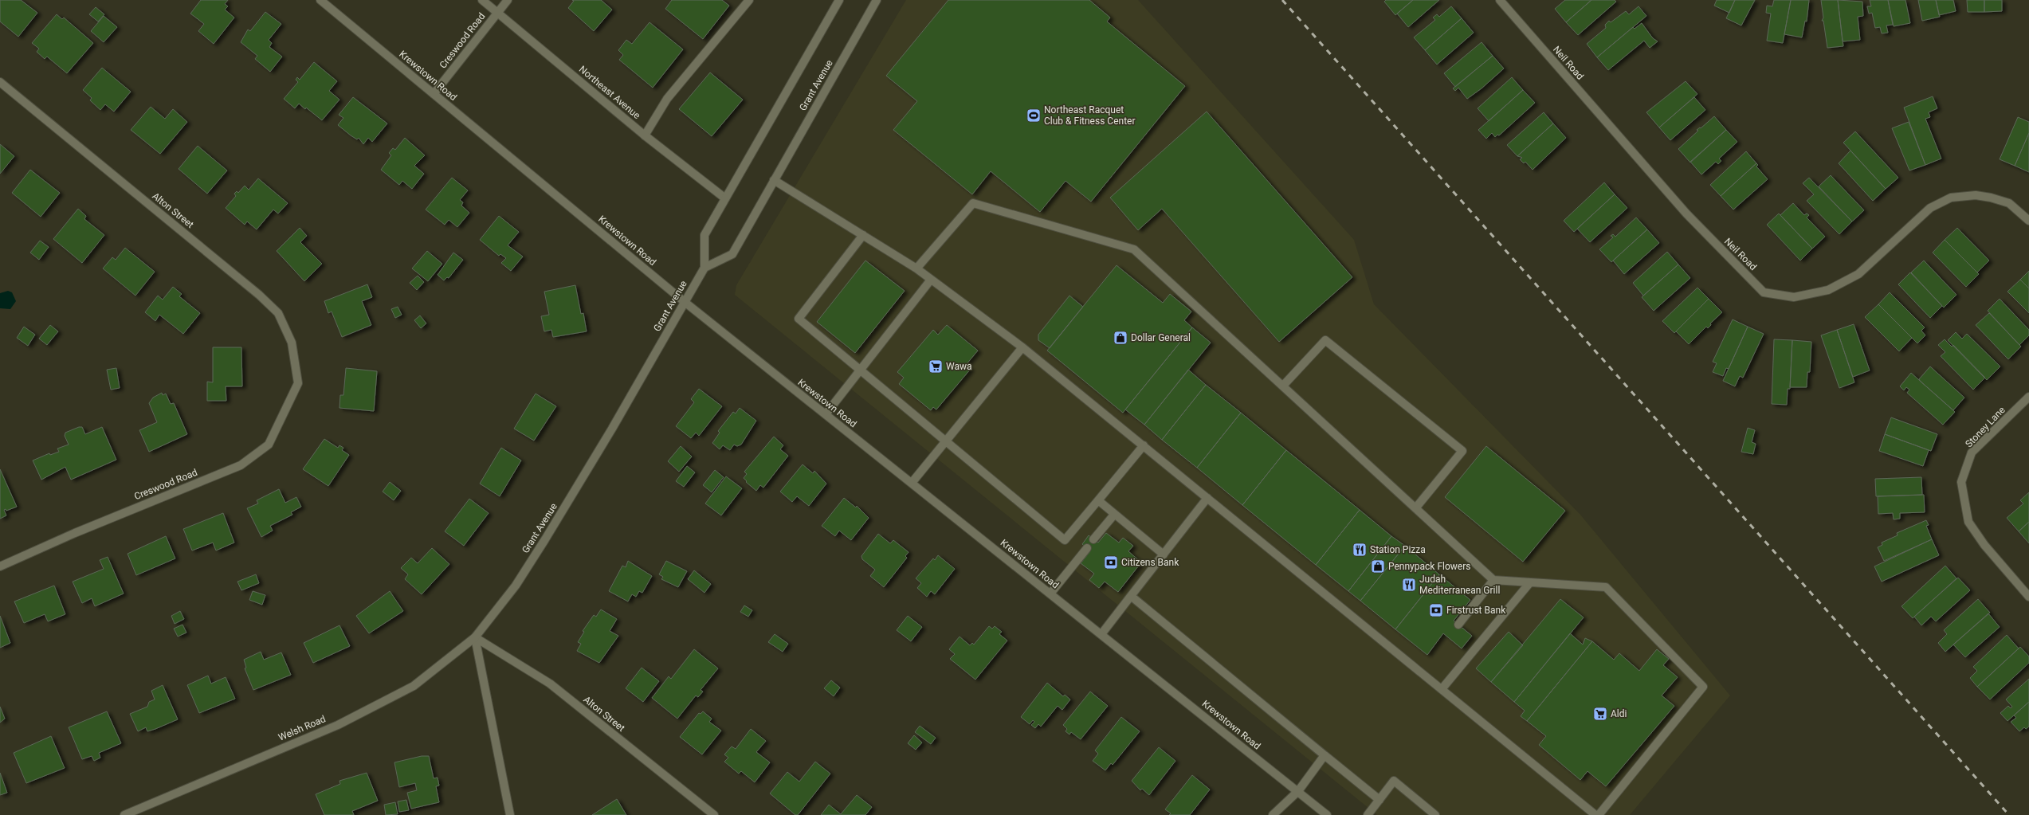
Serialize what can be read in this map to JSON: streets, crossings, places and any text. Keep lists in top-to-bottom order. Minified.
{"streets":{"street":["Creswood Road","Neil Road","Krewstown Road","Grant Avenue","Northeast Avenue","Alton Street","Stoney Lane","Welsh Road"]},"crossings":[["Creswood Road","Krewstown Road"],["Creswood Road","Northeast Avenue"],["Creswood Road","Alton Street"],["Krewstown Road","Grant Avenue"],["Grant Avenue","Alton Street"],["Grant Avenue","Welsh Road"],["Alton Street","Welsh Road"]],"places":{"sports":["Northeast Racquet Club & Fitness Center"],"shop":["Dollar General","Pennypack Flowers"],"supermarket":["Wawa","Aldi"],"restaurant":["Station Pizza","Judah Mediterranean Grill"],"bank":["Citizens Bank","Firstrust Bank"]}}
